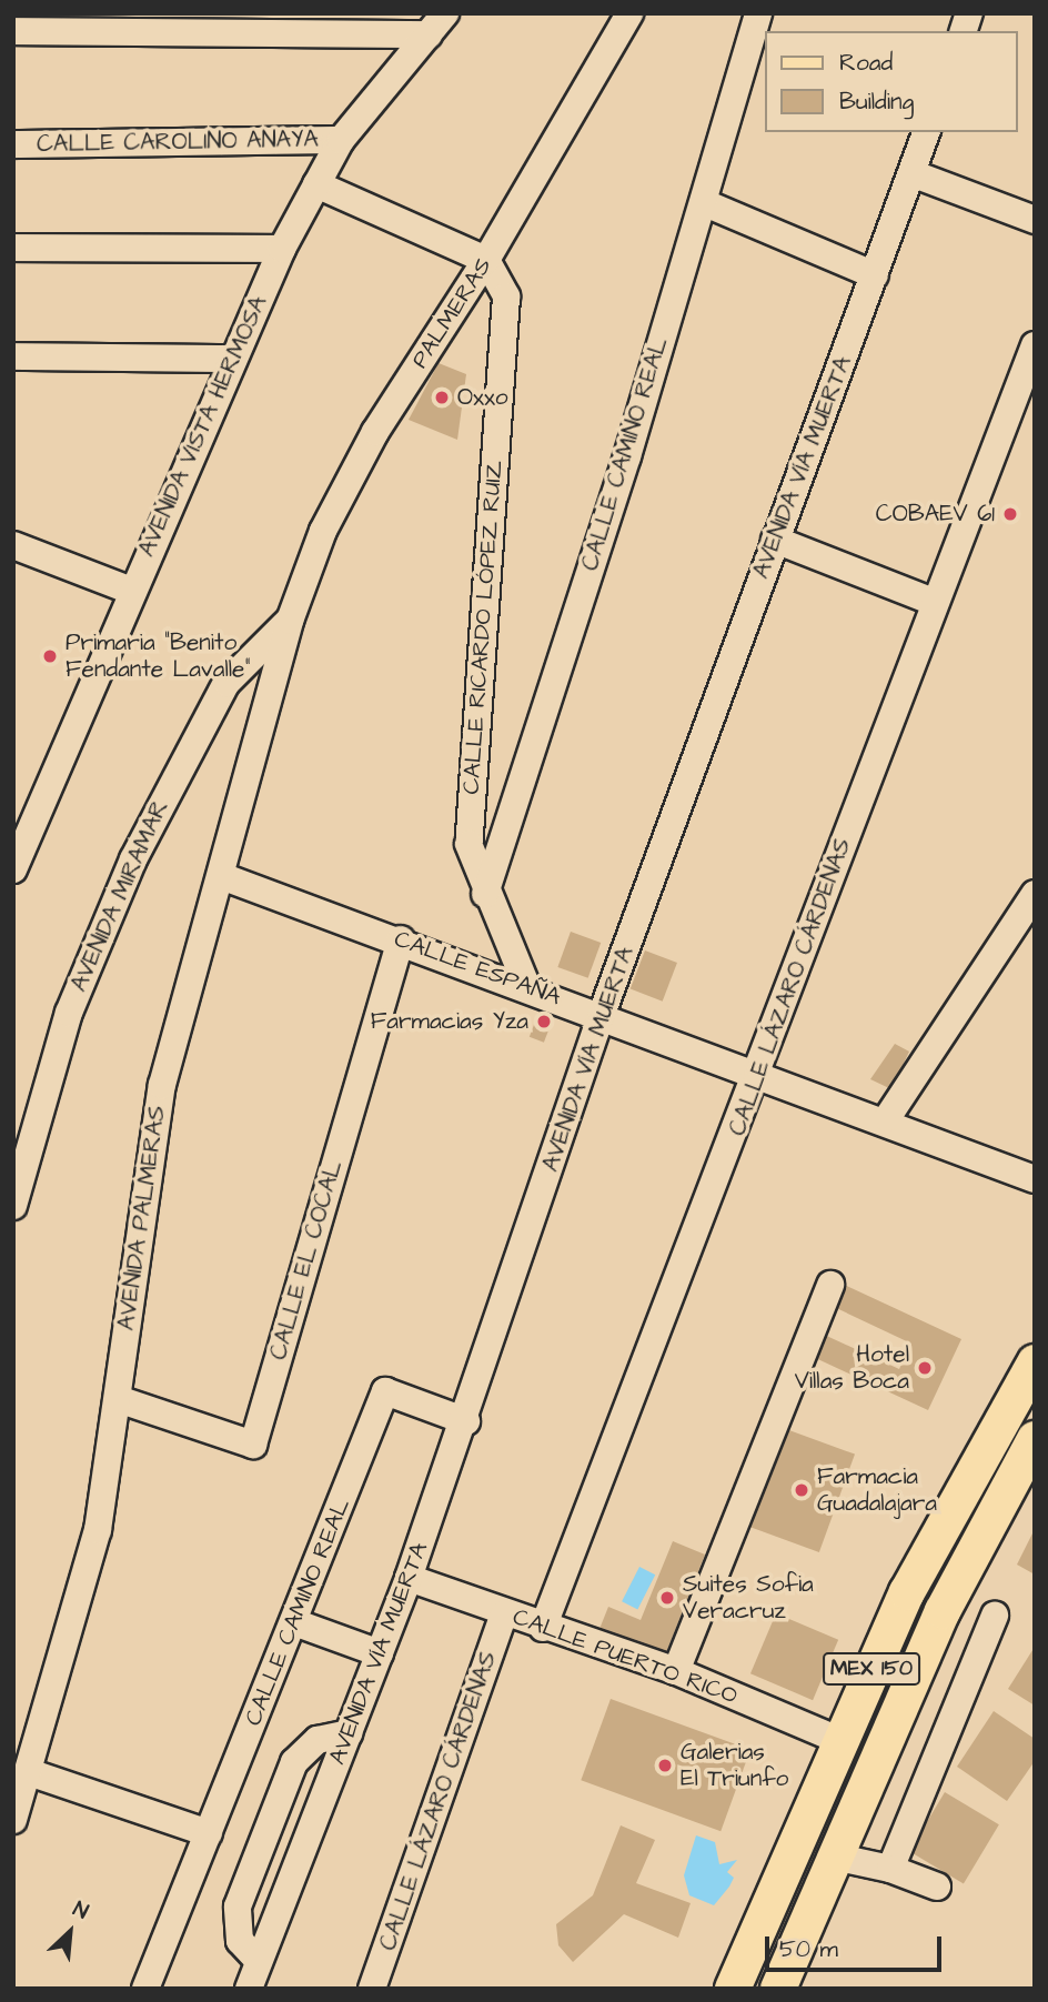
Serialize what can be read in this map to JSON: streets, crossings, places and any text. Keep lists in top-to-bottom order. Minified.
{"streets":{"main road":["MEX 150"],"street":["CALLE CAROLINO ANAYA","PALMERAS","AVENIDA VISTA HERMOSA","CALLE CAMINO REAL","AVENIDA VÍA MUERTA","CALLE RICARDO LÓPEZ RUIZ","AVENIDA MIRAMAR","CALLE ESPAÑA","CALLE LÁZARO CÁRDENAS","AVENIDA PALMERAS","CALLE EL COCAL","CALLE PUERTO RICO"]},"crossings":[["CALLE CAROLINO ANAYA","AVENIDA VISTA HERMOSA"],["PALMERAS","CALLE RICARDO LÓPEZ RUIZ"],["PALMERAS","AVENIDA MIRAMAR"],["PALMERAS","AVENIDA PALMERAS"],["CALLE CAMINO REAL","AVENIDA VÍA MUERTA"],["CALLE CAMINO REAL","CALLE RICARDO LÓPEZ RUIZ"],["AVENIDA VÍA MUERTA","CALLE ESPAÑA"],["AVENIDA VÍA MUERTA","CALLE PUERTO RICO"],["CALLE RICARDO LÓPEZ RUIZ","CALLE ESPAÑA"],["AVENIDA MIRAMAR","AVENIDA PALMERAS"],["CALLE ESPAÑA","CALLE LÁZARO CÁRDENAS"],["CALLE ESPAÑA","AVENIDA PALMERAS"],["CALLE ESPAÑA","CALLE EL COCAL"],["CALLE LÁZARO CÁRDENAS","CALLE PUERTO RICO"],["AVENIDA PALMERAS","CALLE EL COCAL"],["CALLE PUERTO RICO","MEX 150"]],"places":["Oxxo","COBAEV 61","Primaria \"Benito Fendante Lavalle\"","Farmacias Yza","Hotel Villas Boca","Farmacia Guadalajara","Suites Sofia Veracruz","Galerias El Triunfo"],"legend":["Road","Building"],"scale_bar":"50 m","north":"top right"}
